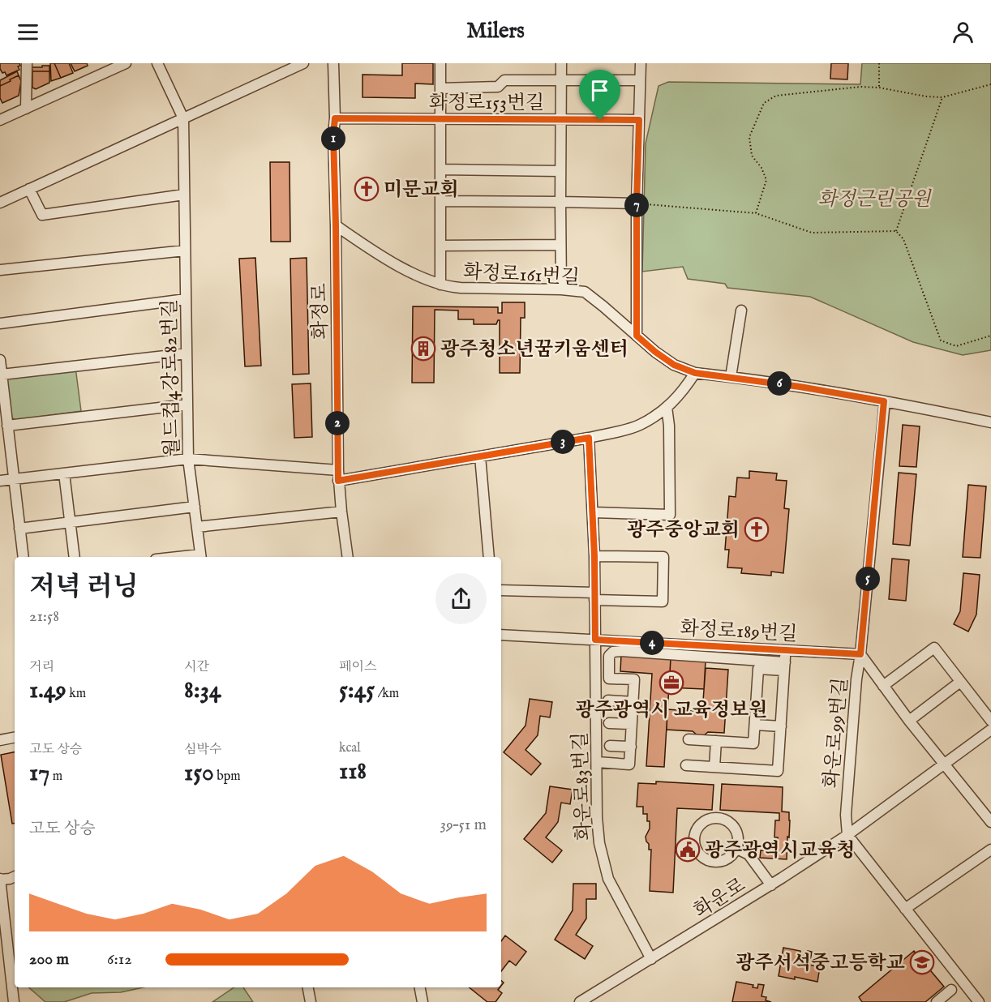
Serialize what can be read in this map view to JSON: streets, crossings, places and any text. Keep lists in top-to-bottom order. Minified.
{"streets":{"street":["화정로153번길","화정로161번길","화정로","월드컵4강로82번길","화정로189번길","화운로99번길","화운로83번길","화운로"]},"crossings":[["화정로153번길","화정로"],["화정로161번길","화정로"],["화정로161번길","화운로99번길"],["화정로189번길","화운로99번길"],["화정로189번길","화운로83번길"],["화운로99번길","화운로"],["화운로83번길","화운로"]],"parks":["화정근린공원"],"places":{"church":["미문교회","광주중앙교회"],"building":["광주청소년꿈키움센터"],"office":["광주광역시 교육정보원"],"public building":["광주광역시교육청"],"school or university":["광주서석중고등학교"]},"page":{"header":"Milers","pins":["1","7","6","2","3","5","4"],"heading":["저녁 러닝","21:58"],"stats":[["거리","1.49 km"],["시간","8:34"],["페이스","5:45 /km"],["고도 상승","17 m"],["심박수","150 bpm"],["kcal","118"]],"chart":["고도 상승","39–51 m"],"list":[{"name":"200 m","note":"6:12"}]}}
